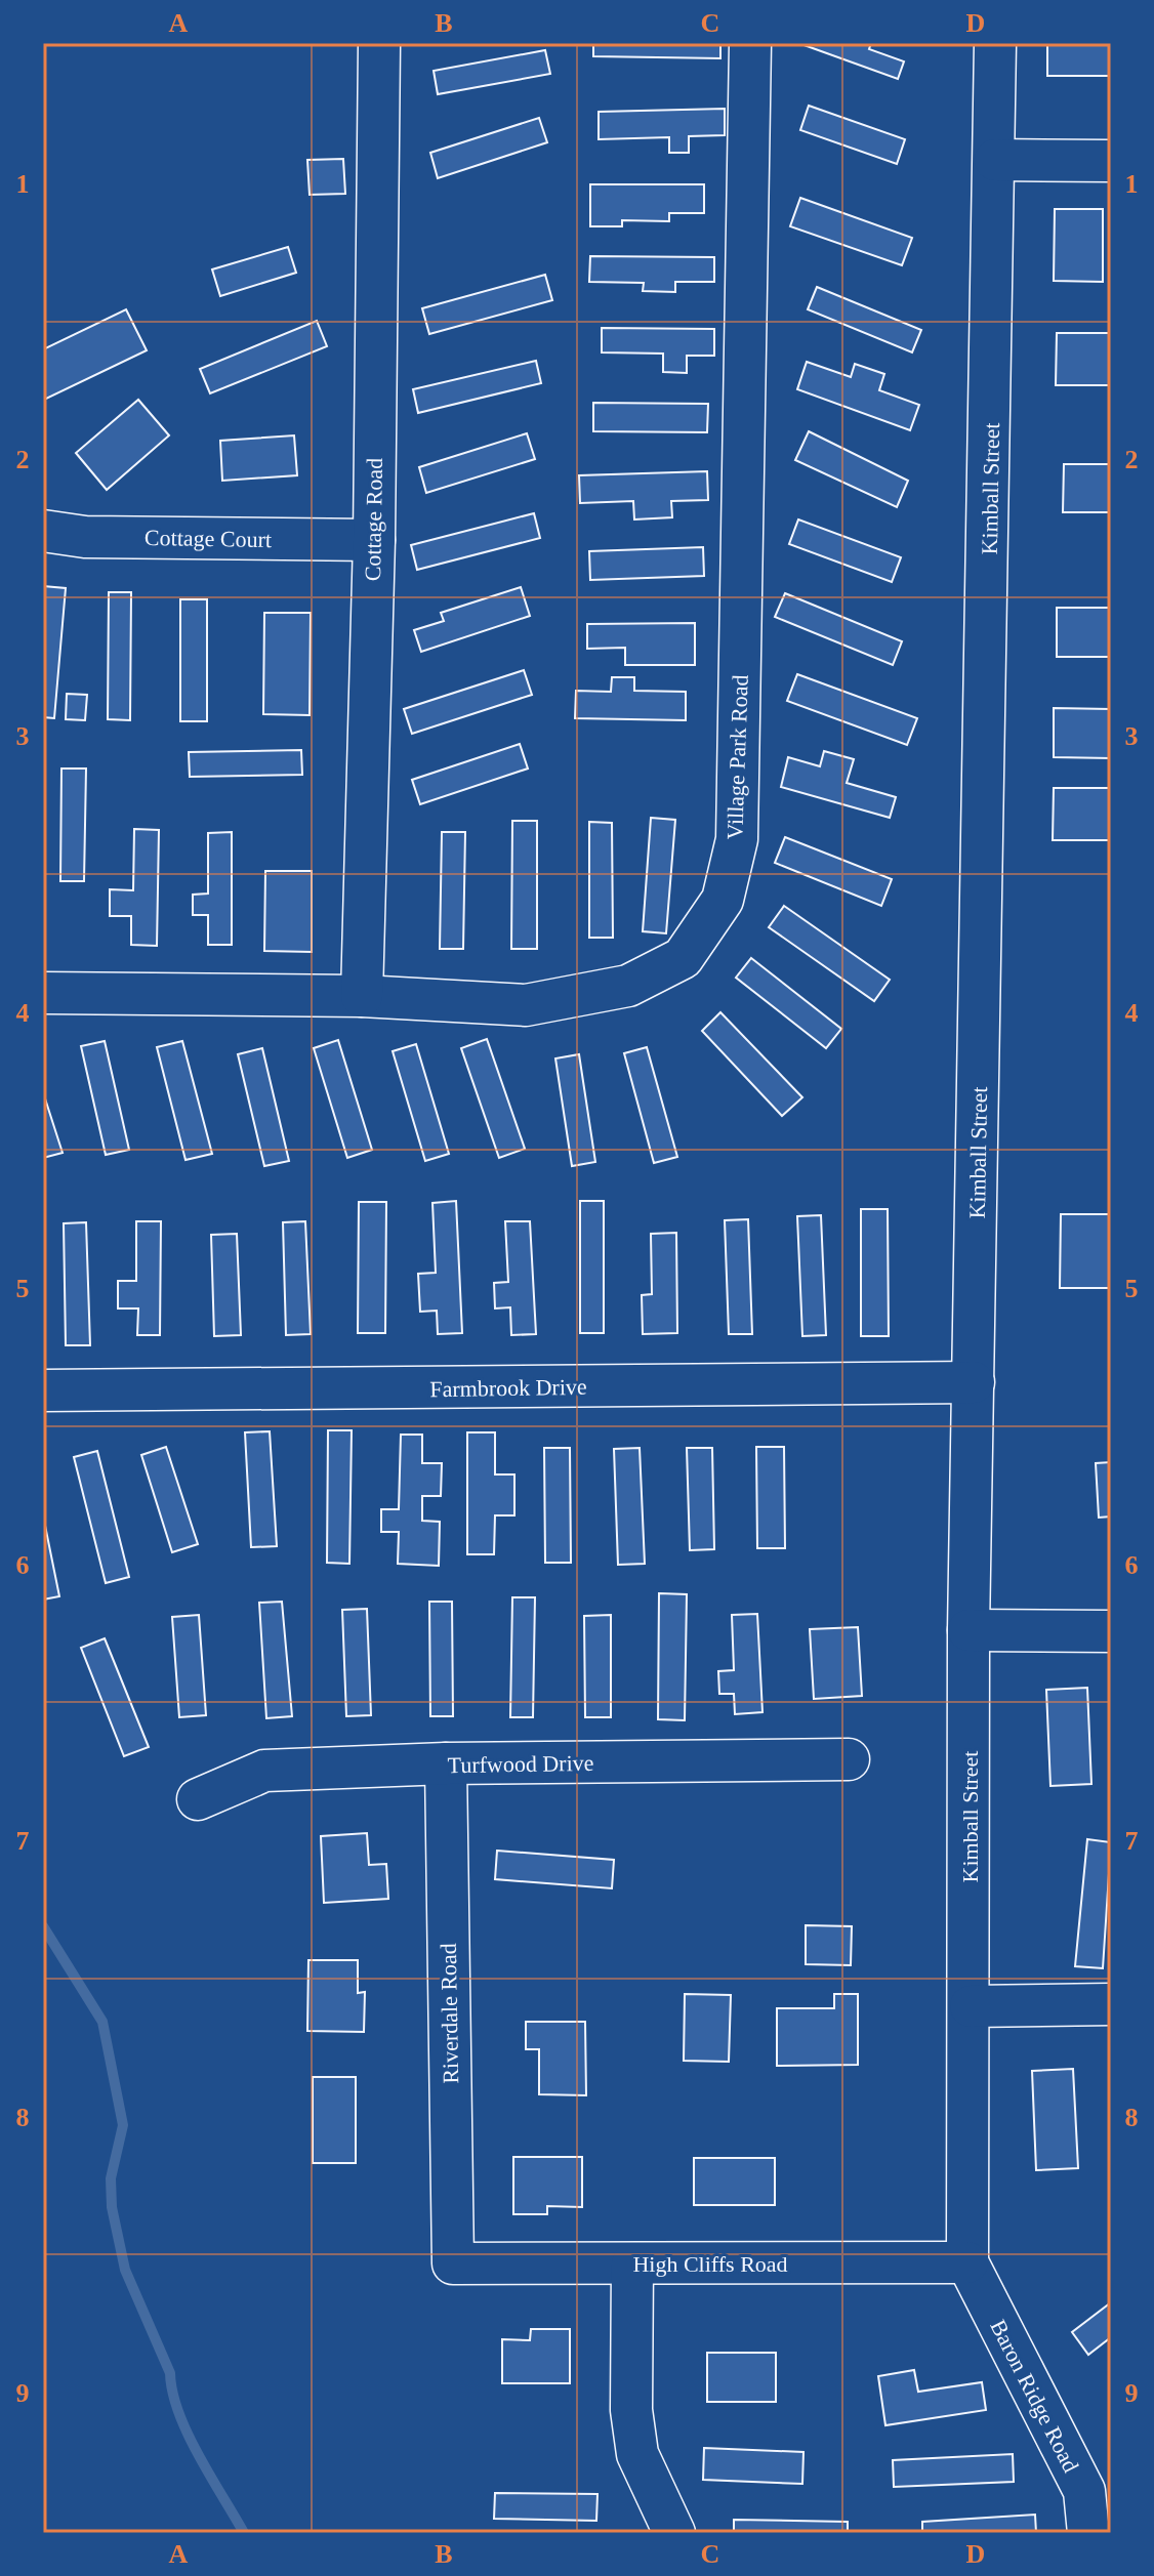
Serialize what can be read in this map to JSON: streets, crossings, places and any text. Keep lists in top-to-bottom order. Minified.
{"streets":{"street":["Kimball Street","Cottage Road","Cottage Court","Village Park Road","Farmbrook Drive","Turfwood Drive","Riverdale Road","High Cliffs Road","Baron Ridge Road"]},"crossings":[["Kimball Street","Farmbrook Drive"],["Kimball Street","High Cliffs Road"],["Kimball Street","Baron Ridge Road"],["Cottage Road","Cottage Court"],["Cottage Road","Village Park Road"],["Turfwood Drive","Riverdale Road"],["Riverdale Road","High Cliffs Road"],["High Cliffs Road","Baron Ridge Road"]],"grid":{"columns":["A","B","C","D"],"rows":["1","2","3","4","5","6","7","8","9"]}}
